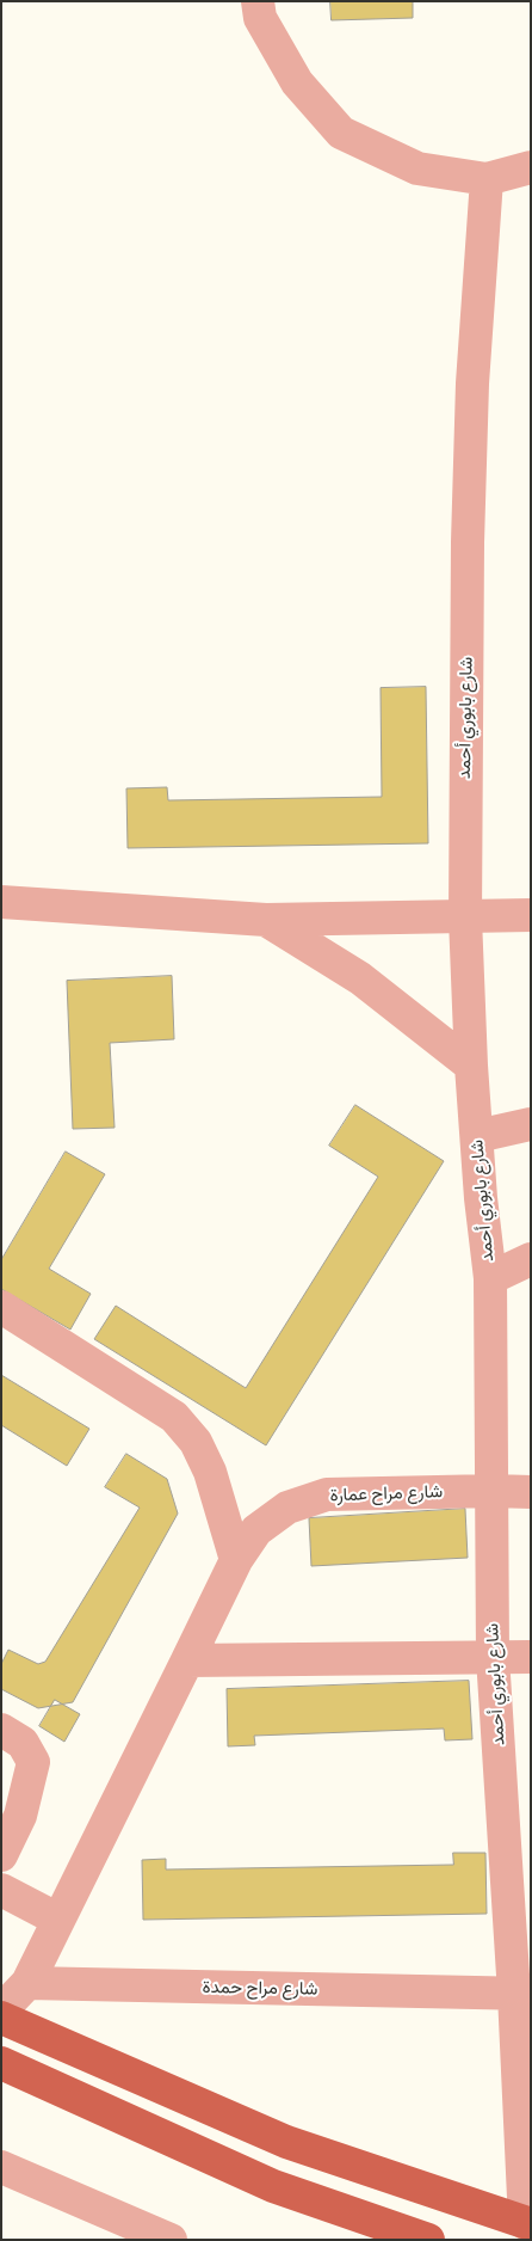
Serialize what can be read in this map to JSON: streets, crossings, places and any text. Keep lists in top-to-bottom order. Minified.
{"streets":{"street":["شارع بابوري أحمد","شارع مراح عمارة","شارع مراح حمدة"]},"crossings":[["شارع بابوري أحمد","شارع مراح عمارة"],["شارع بابوري أحمد","شارع مراح حمدة"],["شارع مراح عمارة","شارع مراح حمدة"]]}
